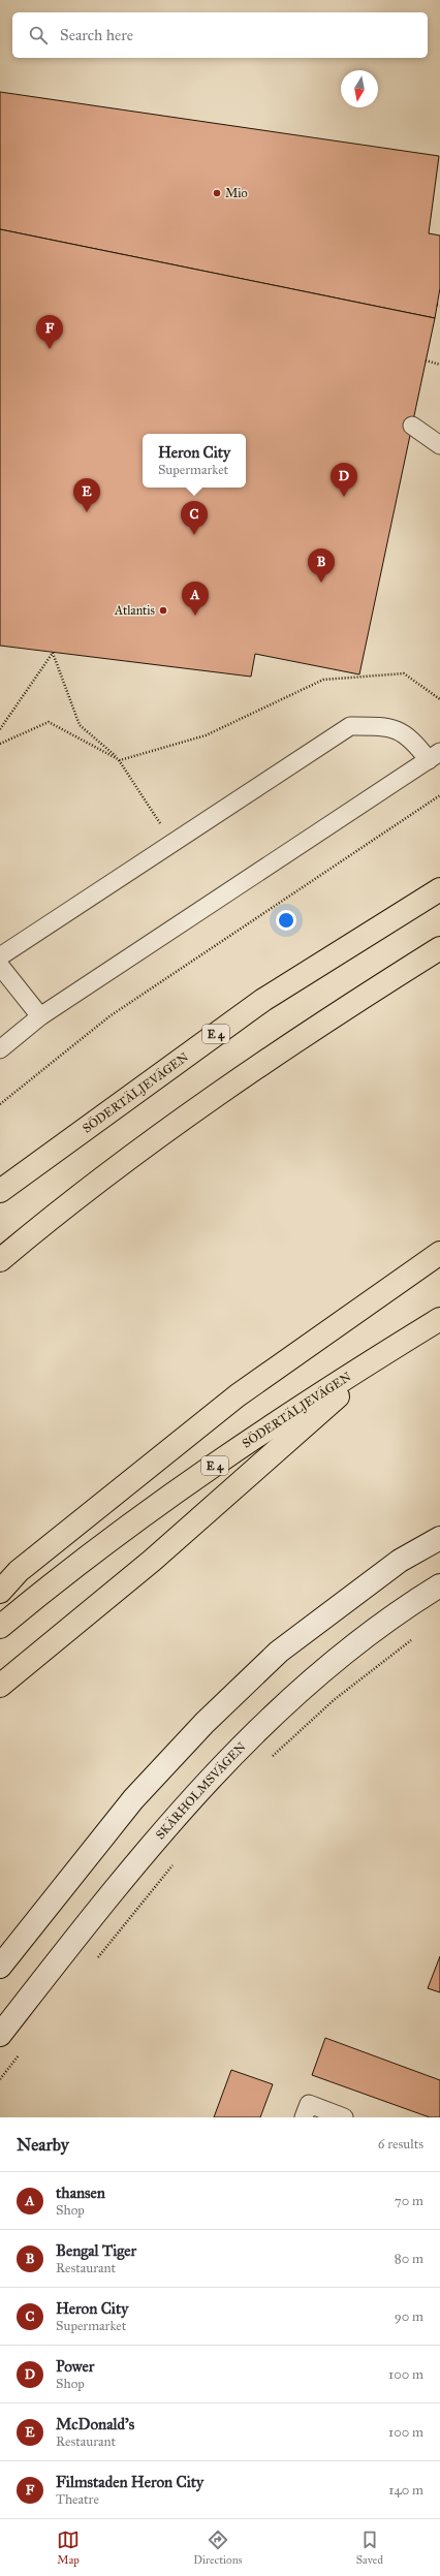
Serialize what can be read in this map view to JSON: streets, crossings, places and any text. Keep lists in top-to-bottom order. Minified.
{"streets":{"highway":["E 4","SÖDERTÄLJEVÄGEN"],"main road":["SKÄRHOLMSVÄGEN"]},"places":["Mio","Atlantis"],"north":"bottom","page":{"search":"Search here","pins":["F","D","E","C","B","A"],"popup":["Heron City","Supermarket"],"heading":["Nearby","6 results"],"list":[{"mark":"A","name":"thansen","note":"Shop","value":"70 m"},{"mark":"B","name":"Bengal Tiger","note":"Restaurant","value":"80 m"},{"mark":"C","name":"Heron City","note":"Supermarket","value":"90 m"},{"mark":"D","name":"Power","note":"Shop","value":"100 m"},{"mark":"E","name":"McDonald's","note":"Restaurant","value":"100 m"},{"mark":"F","name":"Filmstaden Heron City","note":"Theatre","value":"140 m"}],"nav":["Map","Directions","Saved"]}}
